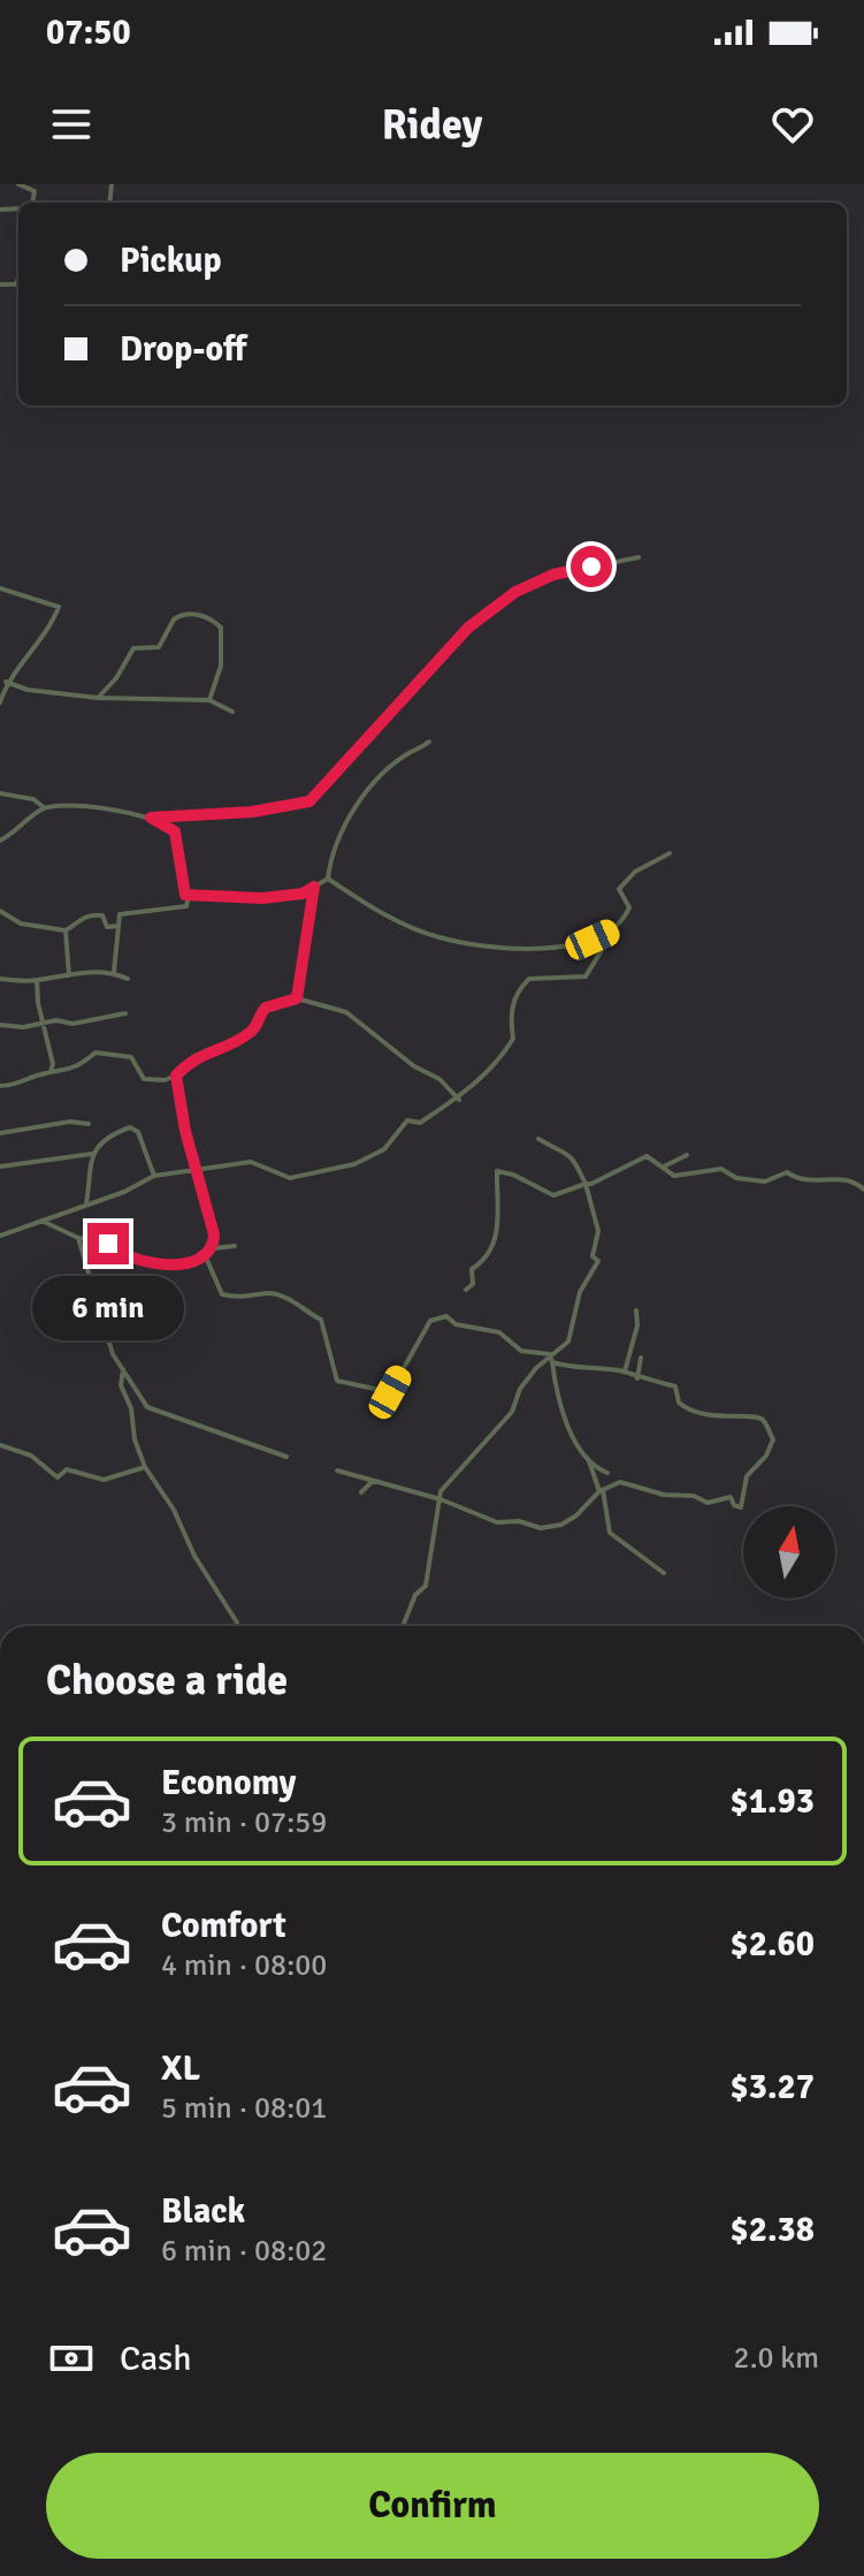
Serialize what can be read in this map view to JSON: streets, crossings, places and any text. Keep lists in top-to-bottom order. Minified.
{"north":"top","page":{"status":"07:50","header":"Ridey","banner":["Pickup","Drop-off"],"bubble":"6 min","heading":"Choose a ride","list":[{"name":"Economy","note":"3 min · 07:59","value":"$1.93"},{"name":"Comfort","note":"4 min · 08:00","value":"$2.60"},{"name":"XL","note":"5 min · 08:01","value":"$3.27"},{"name":"Black","note":"6 min · 08:02","value":"$2.38"}],"pay":["Cash","2.0 km"],"buttons":"Confirm"}}
